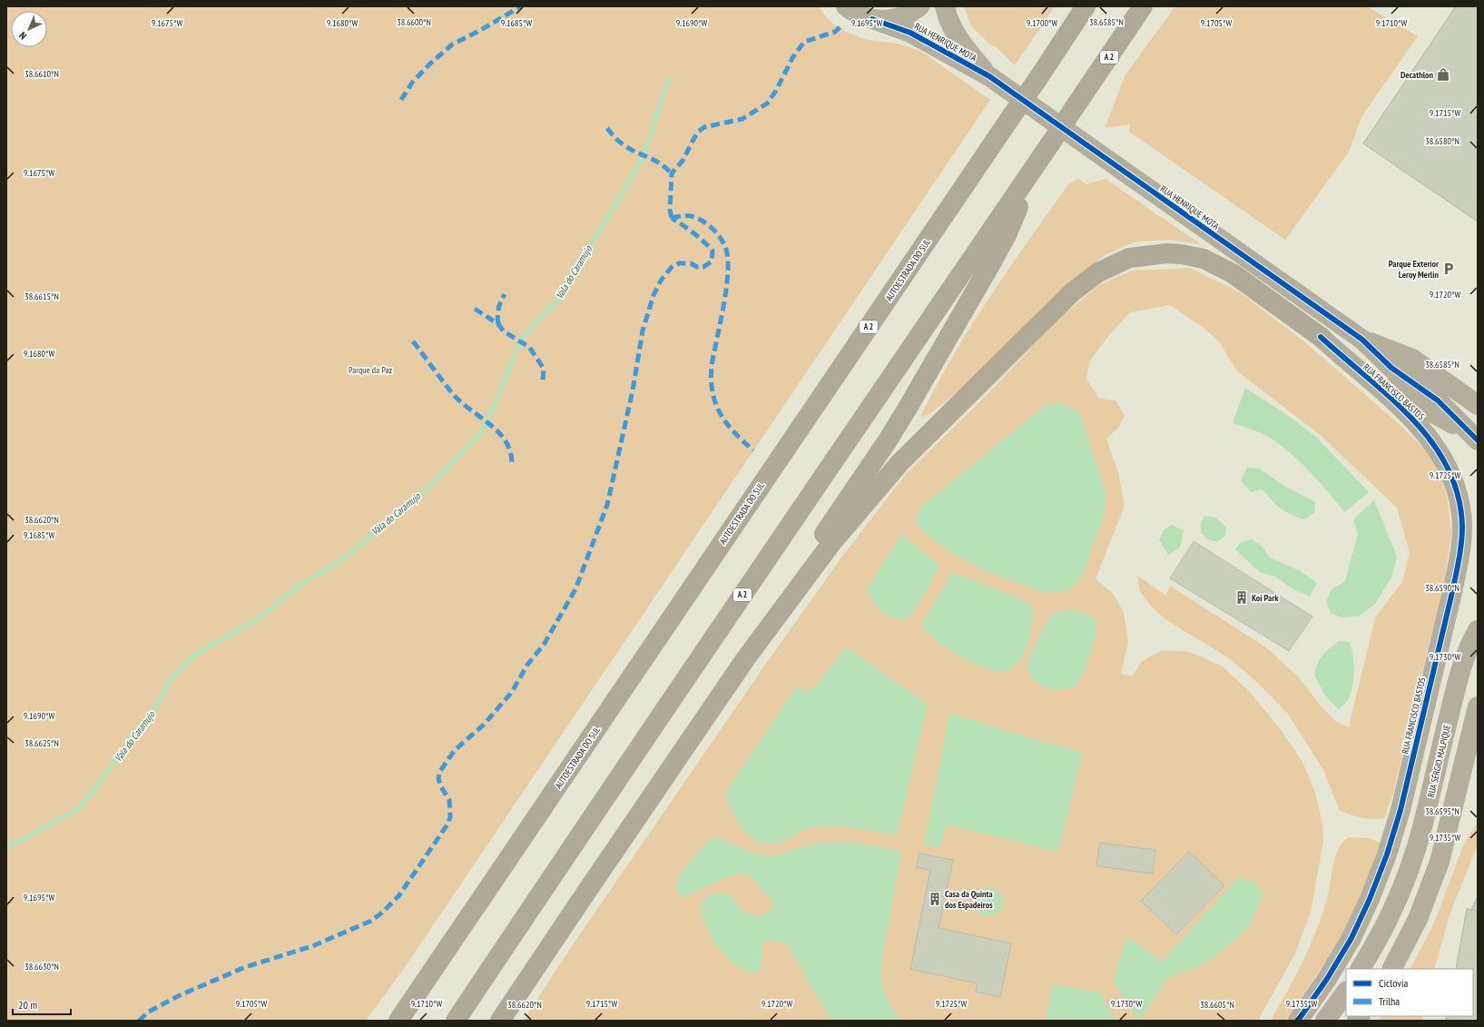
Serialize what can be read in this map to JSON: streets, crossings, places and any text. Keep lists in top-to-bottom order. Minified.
{"streets":{"highway":["A 2","AUTOESTRADA DO SUL"],"street":["RUA HENRIQUE MOTA","RUA FRANCISCO BASTOS","RUA SÉRGIO MALPIQUE"]},"water":["Vala do Caramujo"],"parks":["Parque da Paz"],"places":{"shop":["Decathlon"],"parking":["Parque Exterior Leroy Merlin"],"building":["Koi Park","Casa da Quinta dos Espadeiros"]},"legend":["Ciclovia","Trilha"],"scale_bar":"20 m","north":"bottom left","coordinates":["38.6600°N","38.6585°N","9.1690°W","9.1695°W","9.1675°W","9.1680°W","9.1685°W","9.1700°W","9.1705°W","9.1710°W","38.6610°N","9.1715°W","38.6580°N","9.1720°W","38.6615°N","9.1725°W","38.6620°N","38.6590°N","9.1730°W","38.6625°N","38.6595°N","9.1735°W","38.6630°N","38.6605°N"]}
